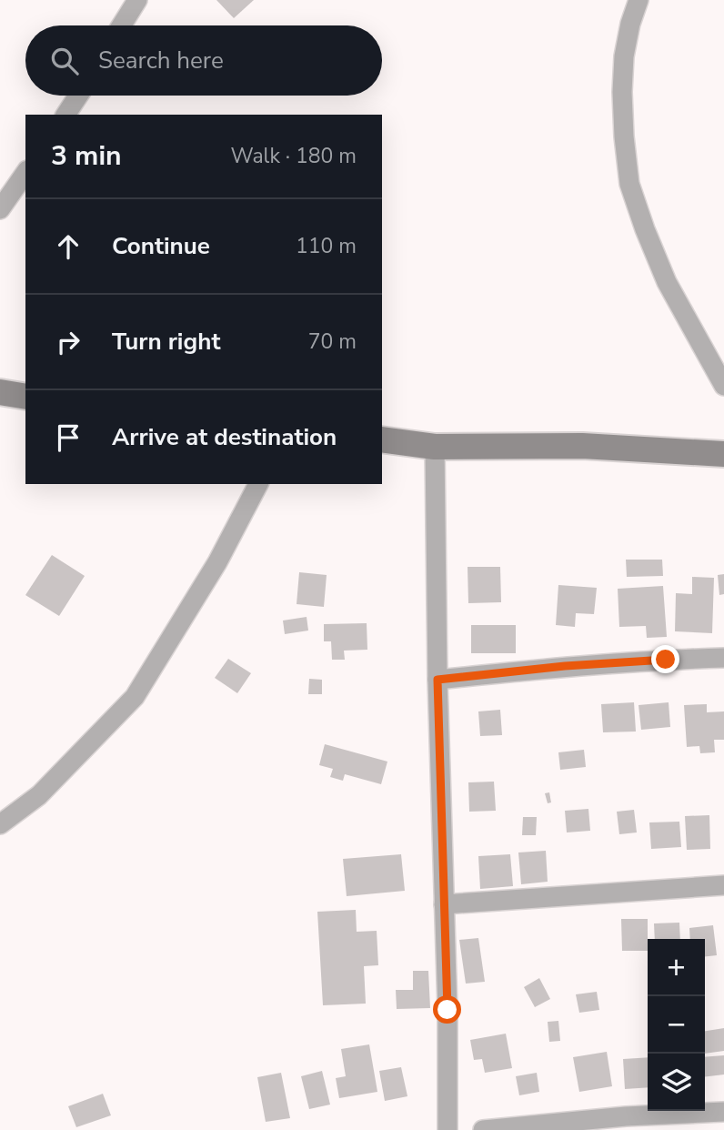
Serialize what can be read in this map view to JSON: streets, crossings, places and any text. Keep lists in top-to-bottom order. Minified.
{"page":{"search":"Search here","heading":["3 min","Walk · 180 m"],"list":[["Continue","110 m"],["Turn right","70 m"],"Arrive at destination"],"map_buttons":["+","−"]}}
